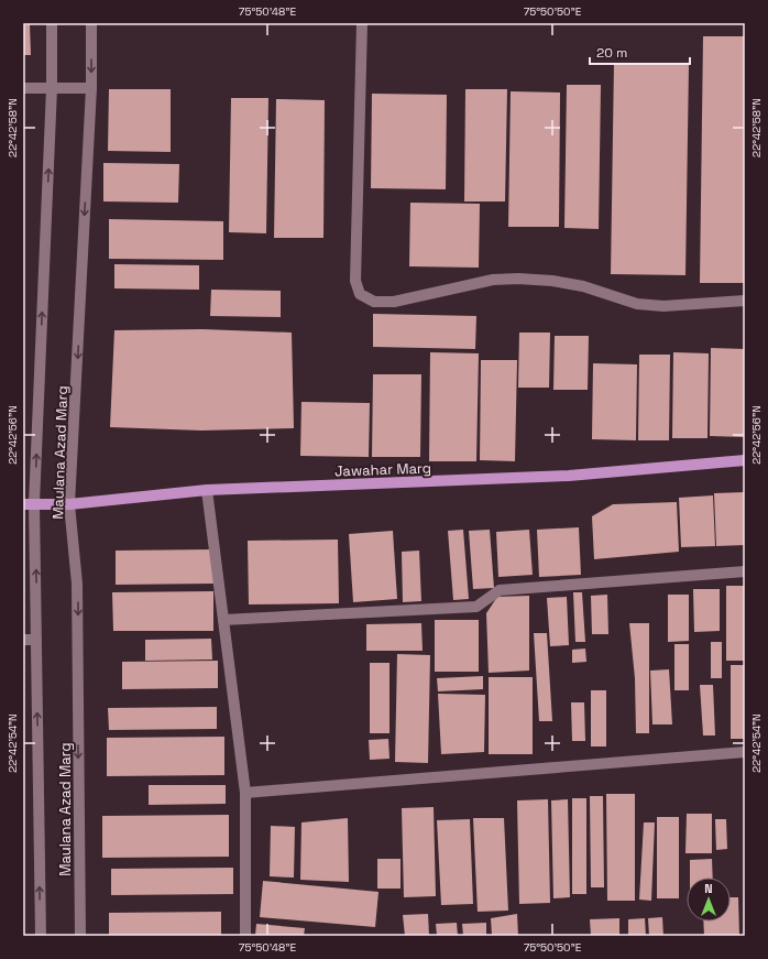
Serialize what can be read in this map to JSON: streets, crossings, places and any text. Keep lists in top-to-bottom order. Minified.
{"streets":{"main road":["Jawahar Marg"],"street":["Maulana Azad Marg"]},"crossings":[["Maulana Azad Marg","Jawahar Marg"]],"scale_bar":"20 m","north":"top","coordinates":["75°50'48\"E","75°50'50\"E","22°42'58\"N","22°42'56\"N","22°42'54\"N"]}
